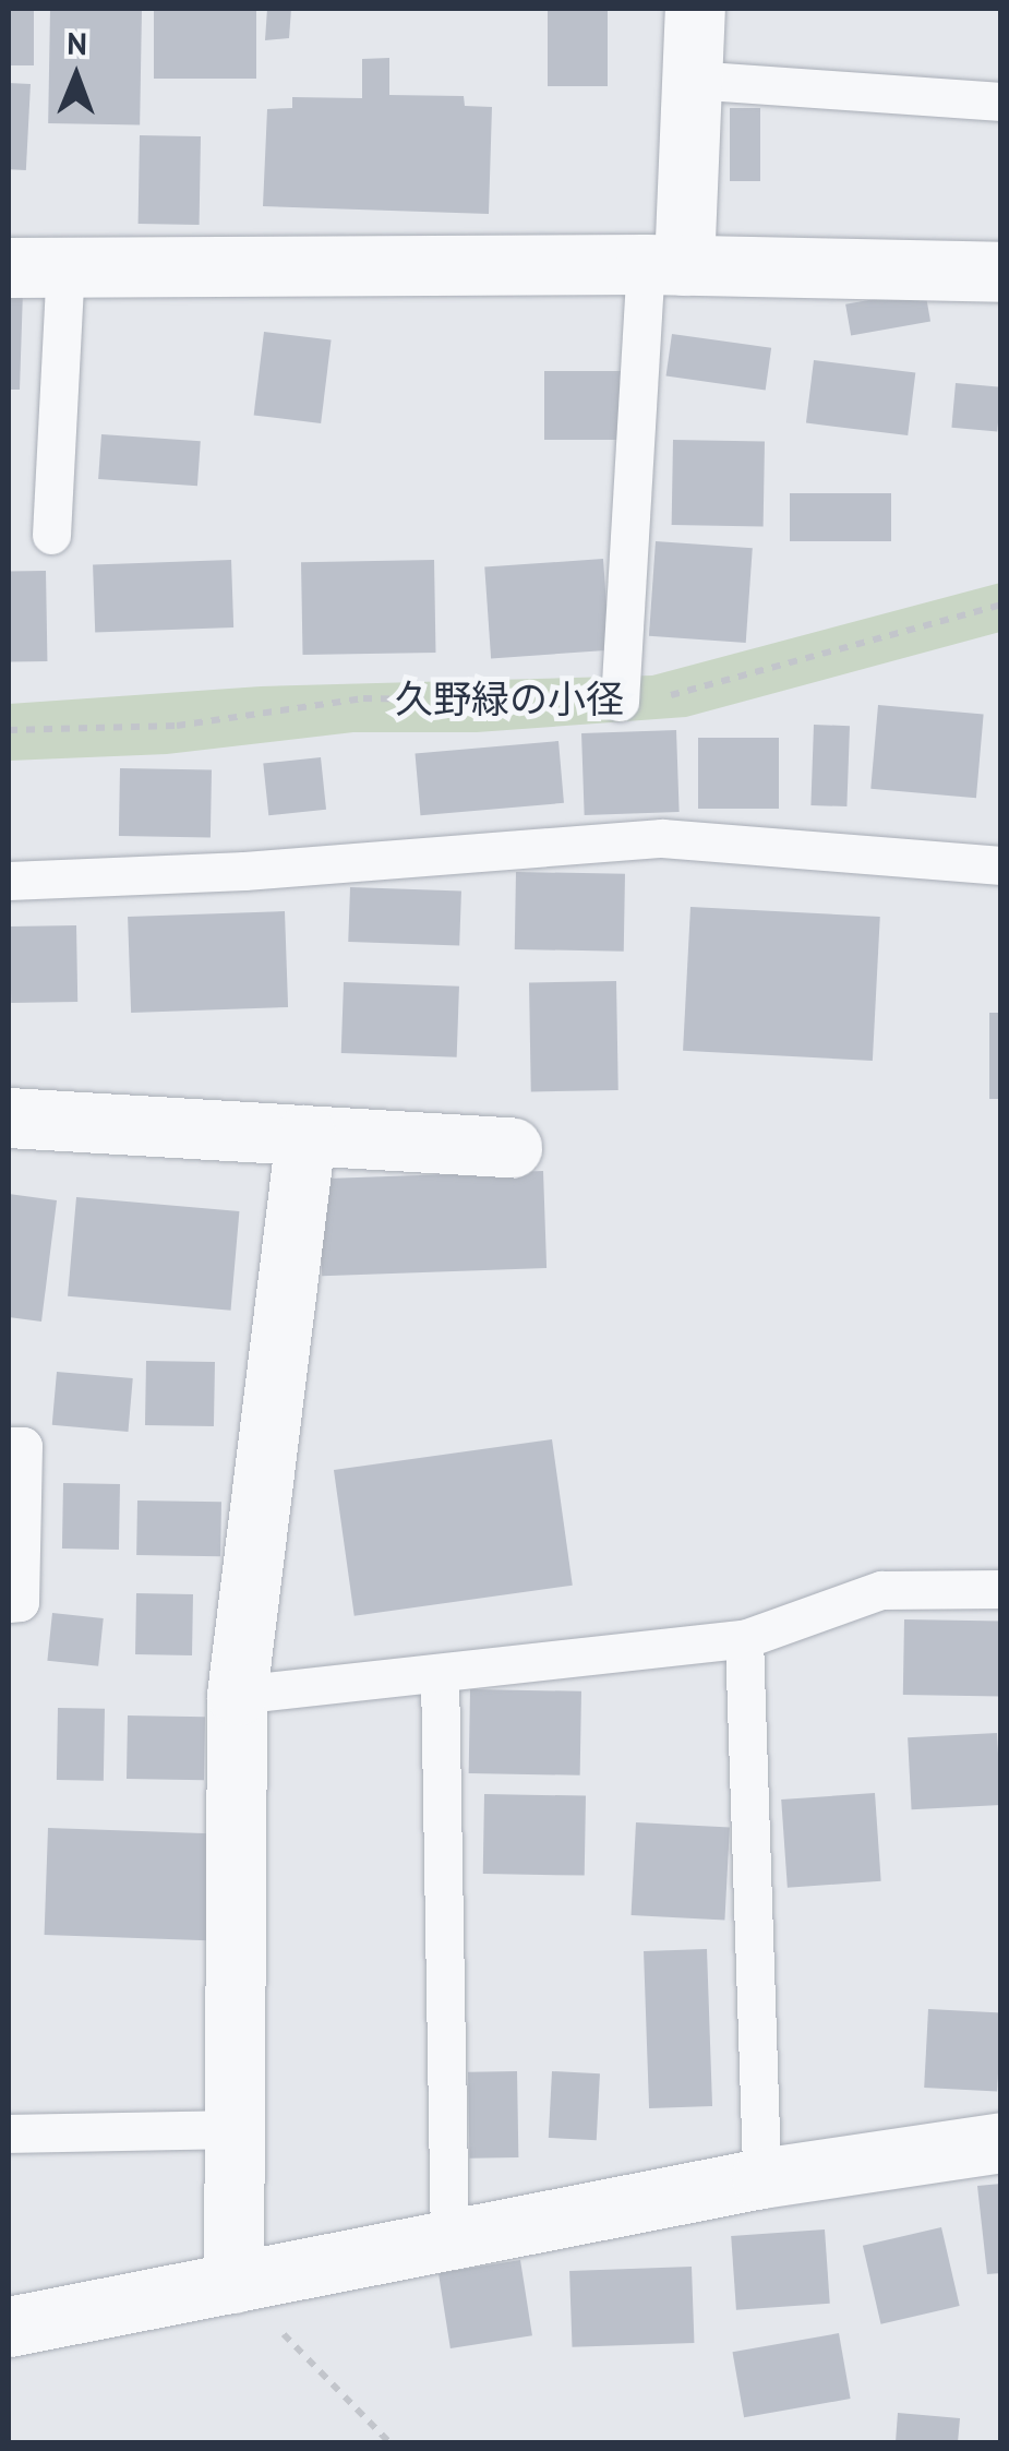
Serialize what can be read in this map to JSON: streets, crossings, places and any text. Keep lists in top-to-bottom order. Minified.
{"streets":{"path":["久野緑の小径"]},"north":"top"}
